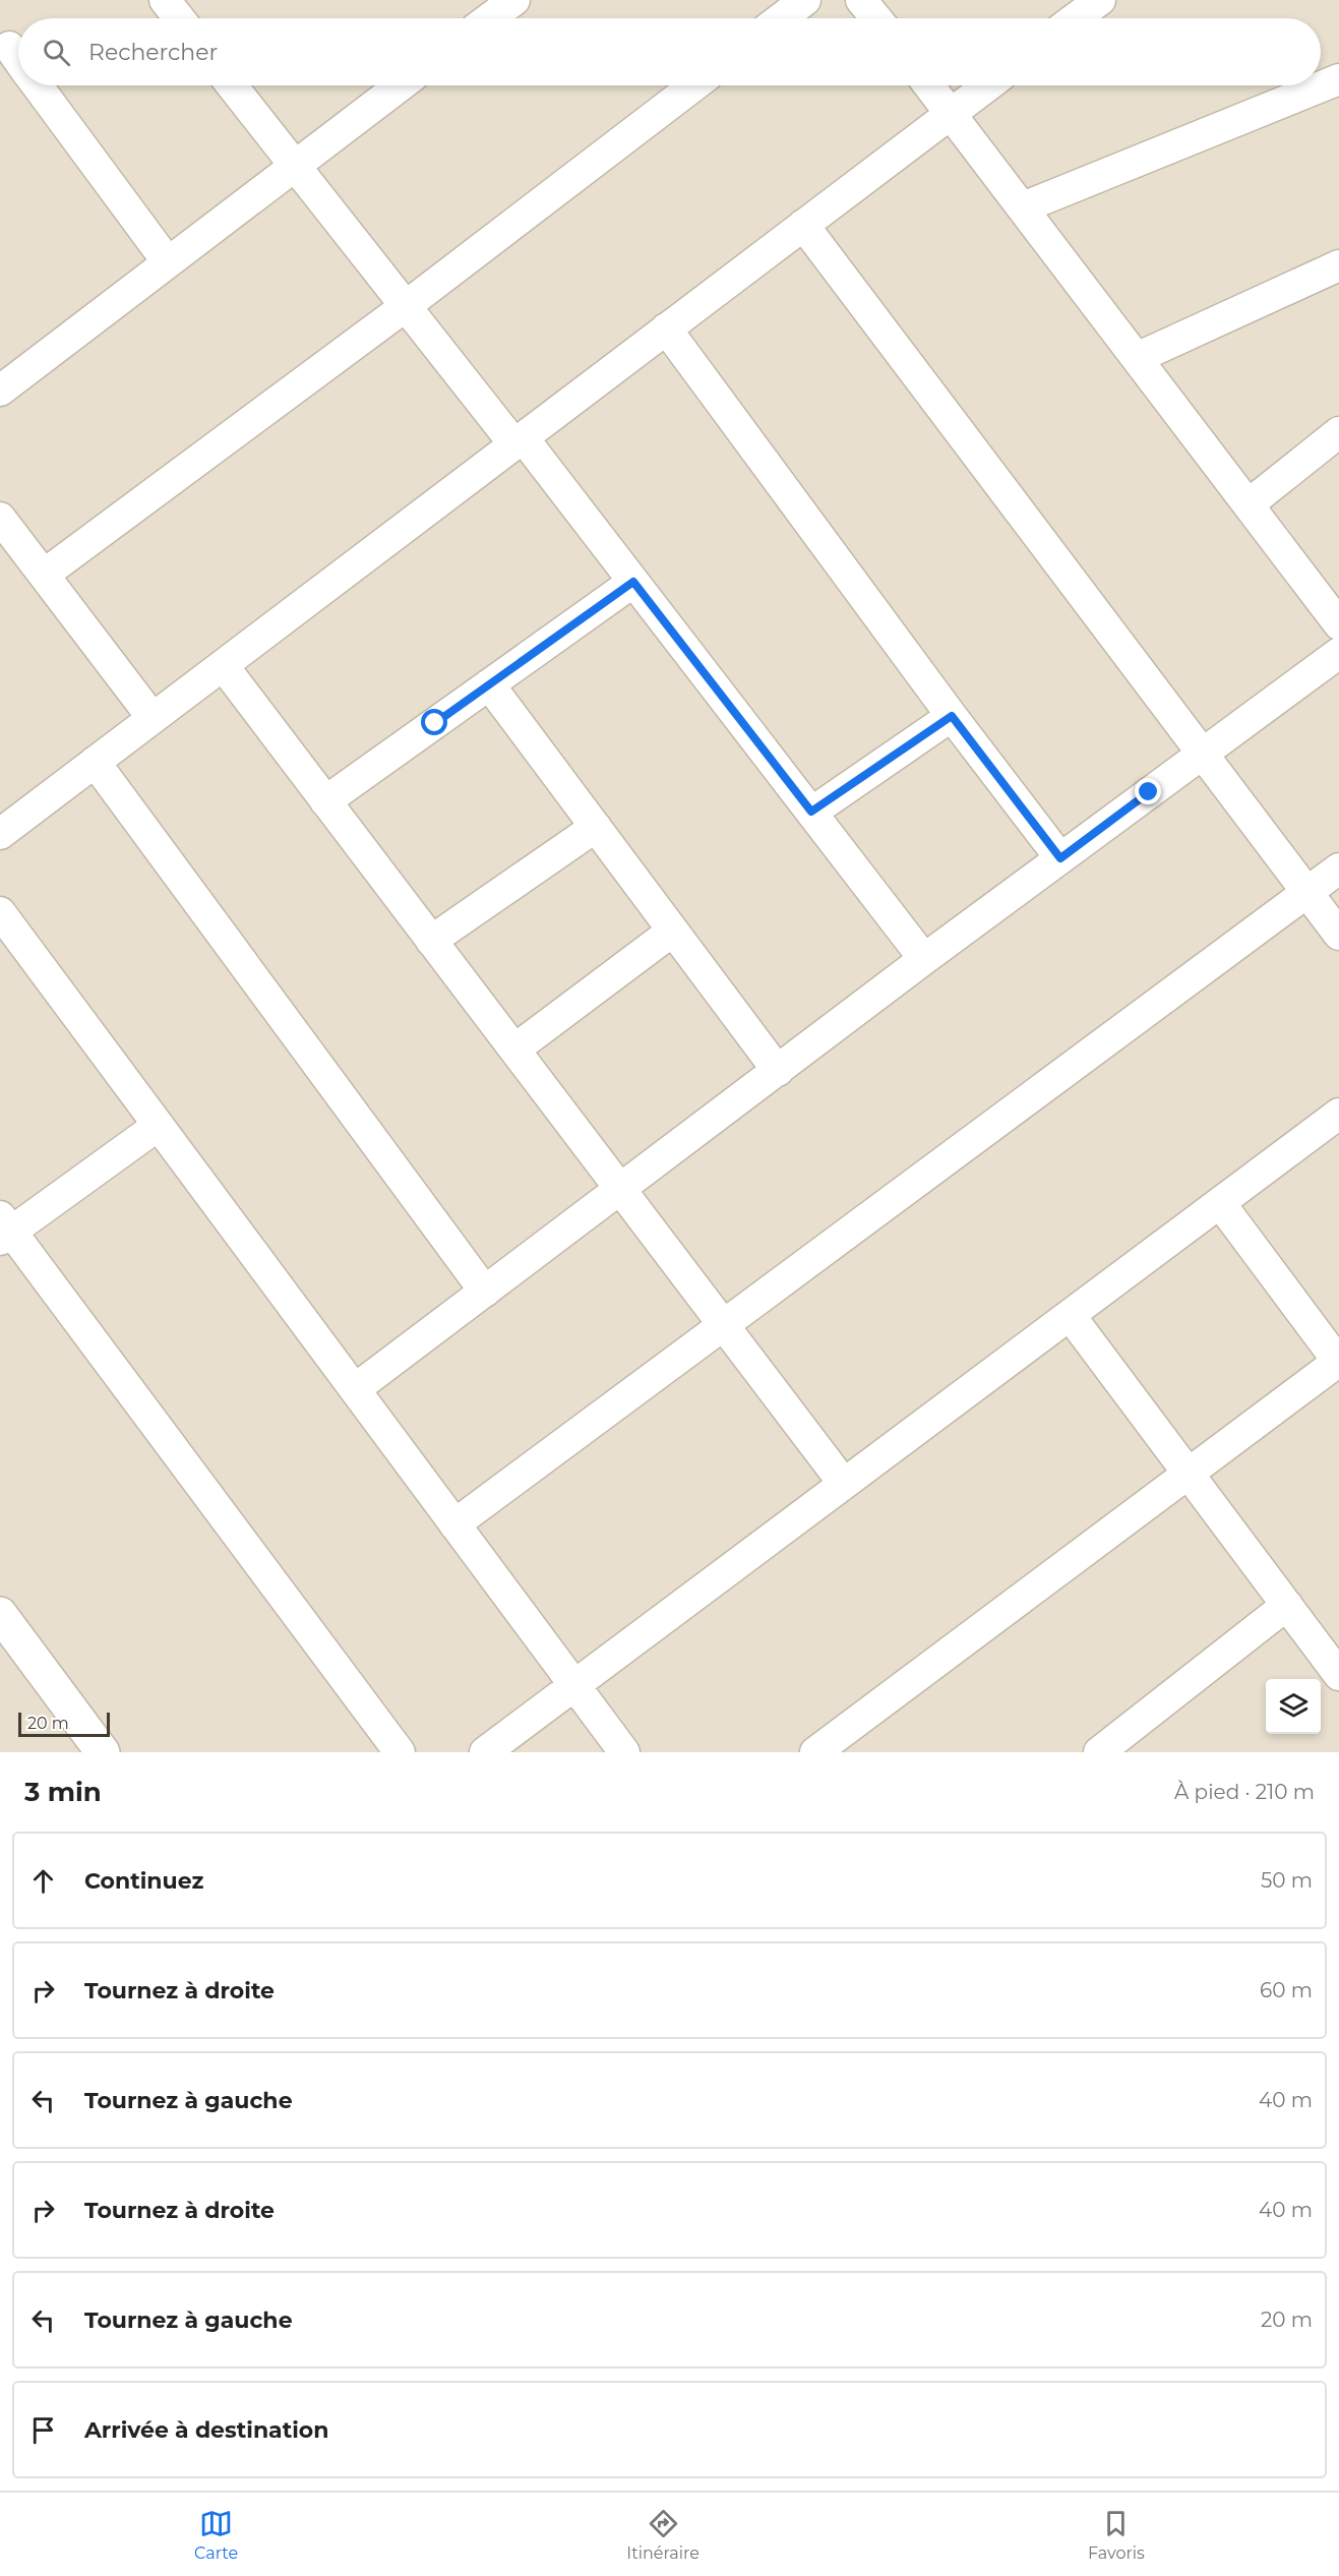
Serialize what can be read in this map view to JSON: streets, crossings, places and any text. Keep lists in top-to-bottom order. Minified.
{"scale_bar":"20 m","page":{"search":"Rechercher","scale":"20 m","heading":["3 min","À pied · 210 m"],"list":[["Continuez","50 m"],["Tournez à droite","60 m"],["Tournez à gauche","40 m"],["Tournez à droite","40 m"],["Tournez à gauche","20 m"],"Arrivée à destination"],"nav":["Carte","Itinéraire","Favoris"]}}
